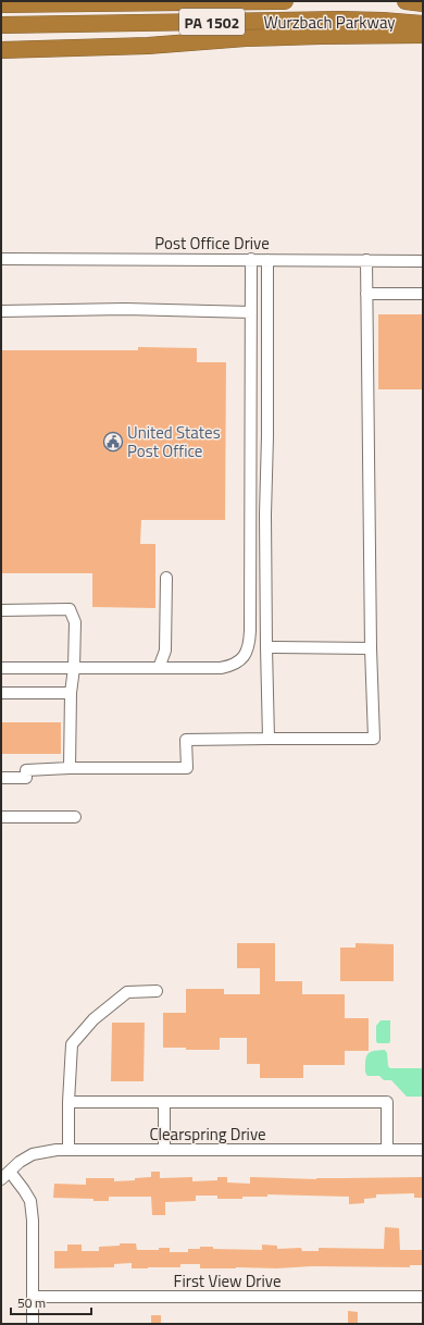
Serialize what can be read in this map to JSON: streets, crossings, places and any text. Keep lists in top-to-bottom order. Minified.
{"streets":{"highway":["PA 1502","Wurzbach Parkway"],"street":["Post Office Drive","Clearspring Drive","First View Drive"]},"places":{"public building":["United States Post Office"]},"scale_bar":"50 m"}
